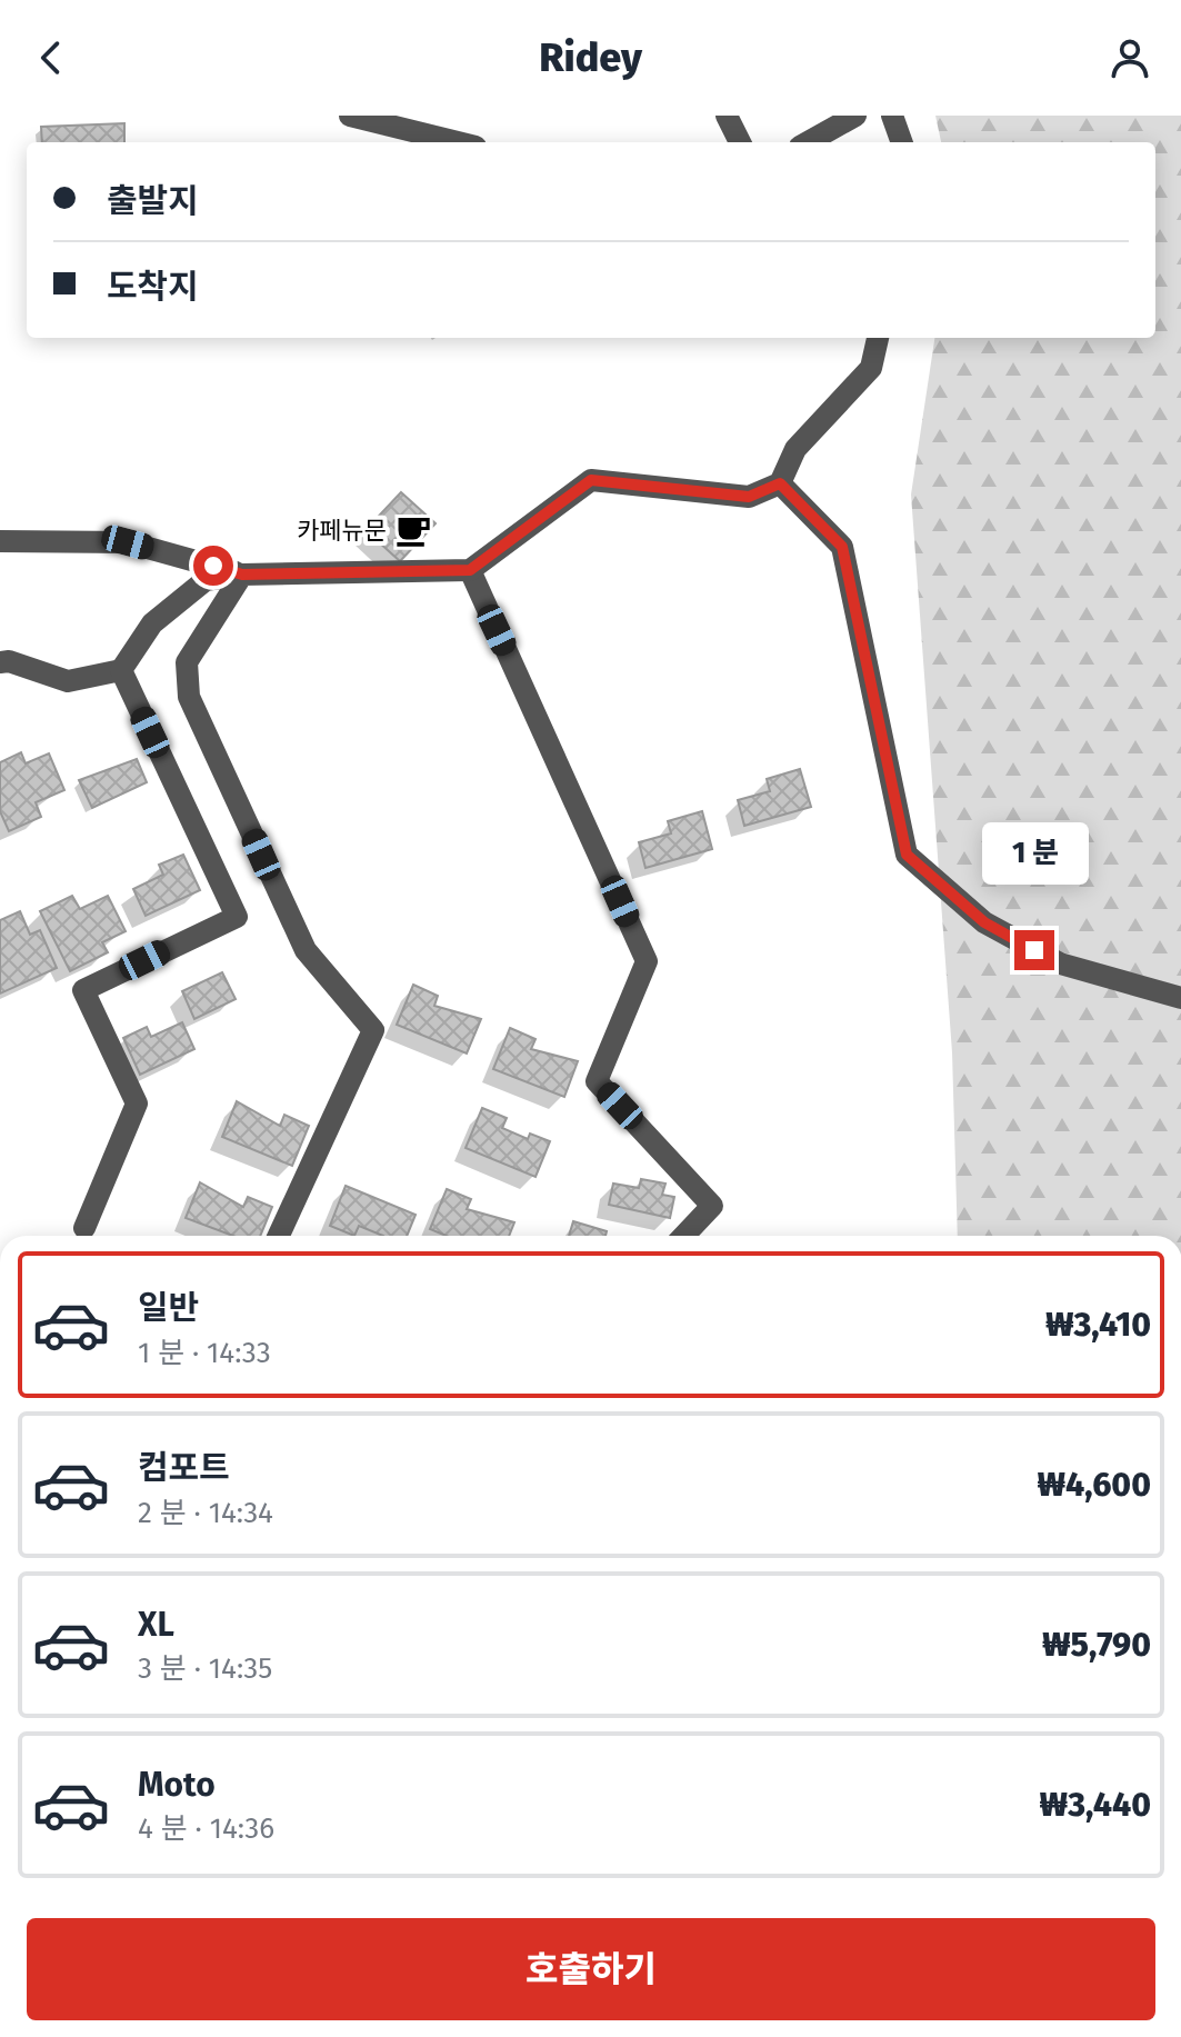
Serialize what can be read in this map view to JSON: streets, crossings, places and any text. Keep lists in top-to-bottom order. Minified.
{"places":{"cafe":["카페뉴문"]},"page":{"header":"Ridey","banner":["출발지","도착지"],"bubble":"1 분","list":[{"name":"일반","note":"1 분 · 14:33","value":"₩3,410"},{"name":"컴포트","note":"2 분 · 14:34","value":"₩4,600"},{"name":"XL","note":"3 분 · 14:35","value":"₩5,790"},{"name":"Moto","note":"4 분 · 14:36","value":"₩3,440"}],"buttons":"호출하기"}}
